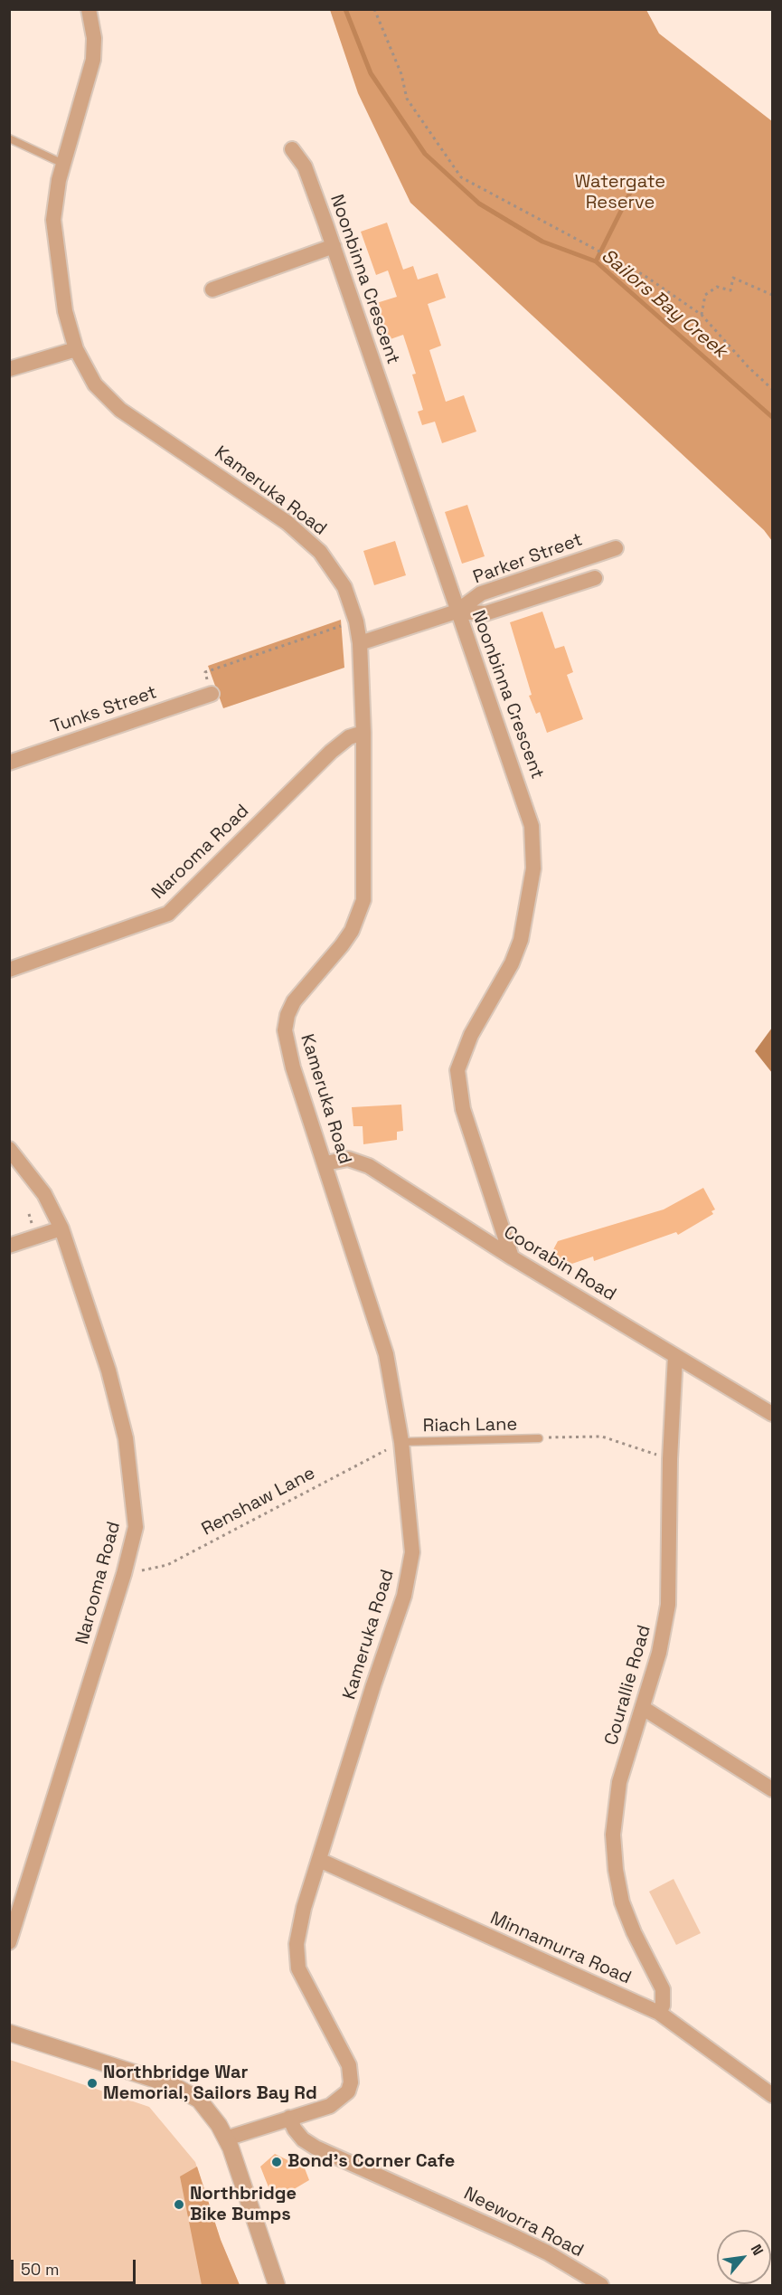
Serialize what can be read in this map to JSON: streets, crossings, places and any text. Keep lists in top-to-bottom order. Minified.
{"streets":{"street":["Noonbinna Crescent","Kameruka Road","Parker Street","Tunks Street","Narooma Road","Coorabin Road","Courallie Road","Minnamurra Road","Neeworra Road"],"lane":["Riach Lane"],"path":["Renshaw Lane"]},"crossings":[["Noonbinna Crescent","Parker Street"],["Noonbinna Crescent","Coorabin Road"],["Kameruka Road","Parker Street"],["Kameruka Road","Narooma Road"],["Kameruka Road","Coorabin Road"],["Kameruka Road","Riach Lane"],["Kameruka Road","Renshaw Lane"],["Kameruka Road","Minnamurra Road"],["Kameruka Road","Neeworra Road"],["Narooma Road","Renshaw Lane"],["Coorabin Road","Courallie Road"],["Riach Lane","Renshaw Lane"],["Courallie Road","Minnamurra Road"]],"water":["Sailors Bay Creek"],"parks":["Watergate Reserve"],"places":["Northbridge War Memorial, Sailors Bay Rd","Bond's Corner Cafe","Northbridge Bike Bumps"],"scale_bar":"50 m","north":"top right"}
